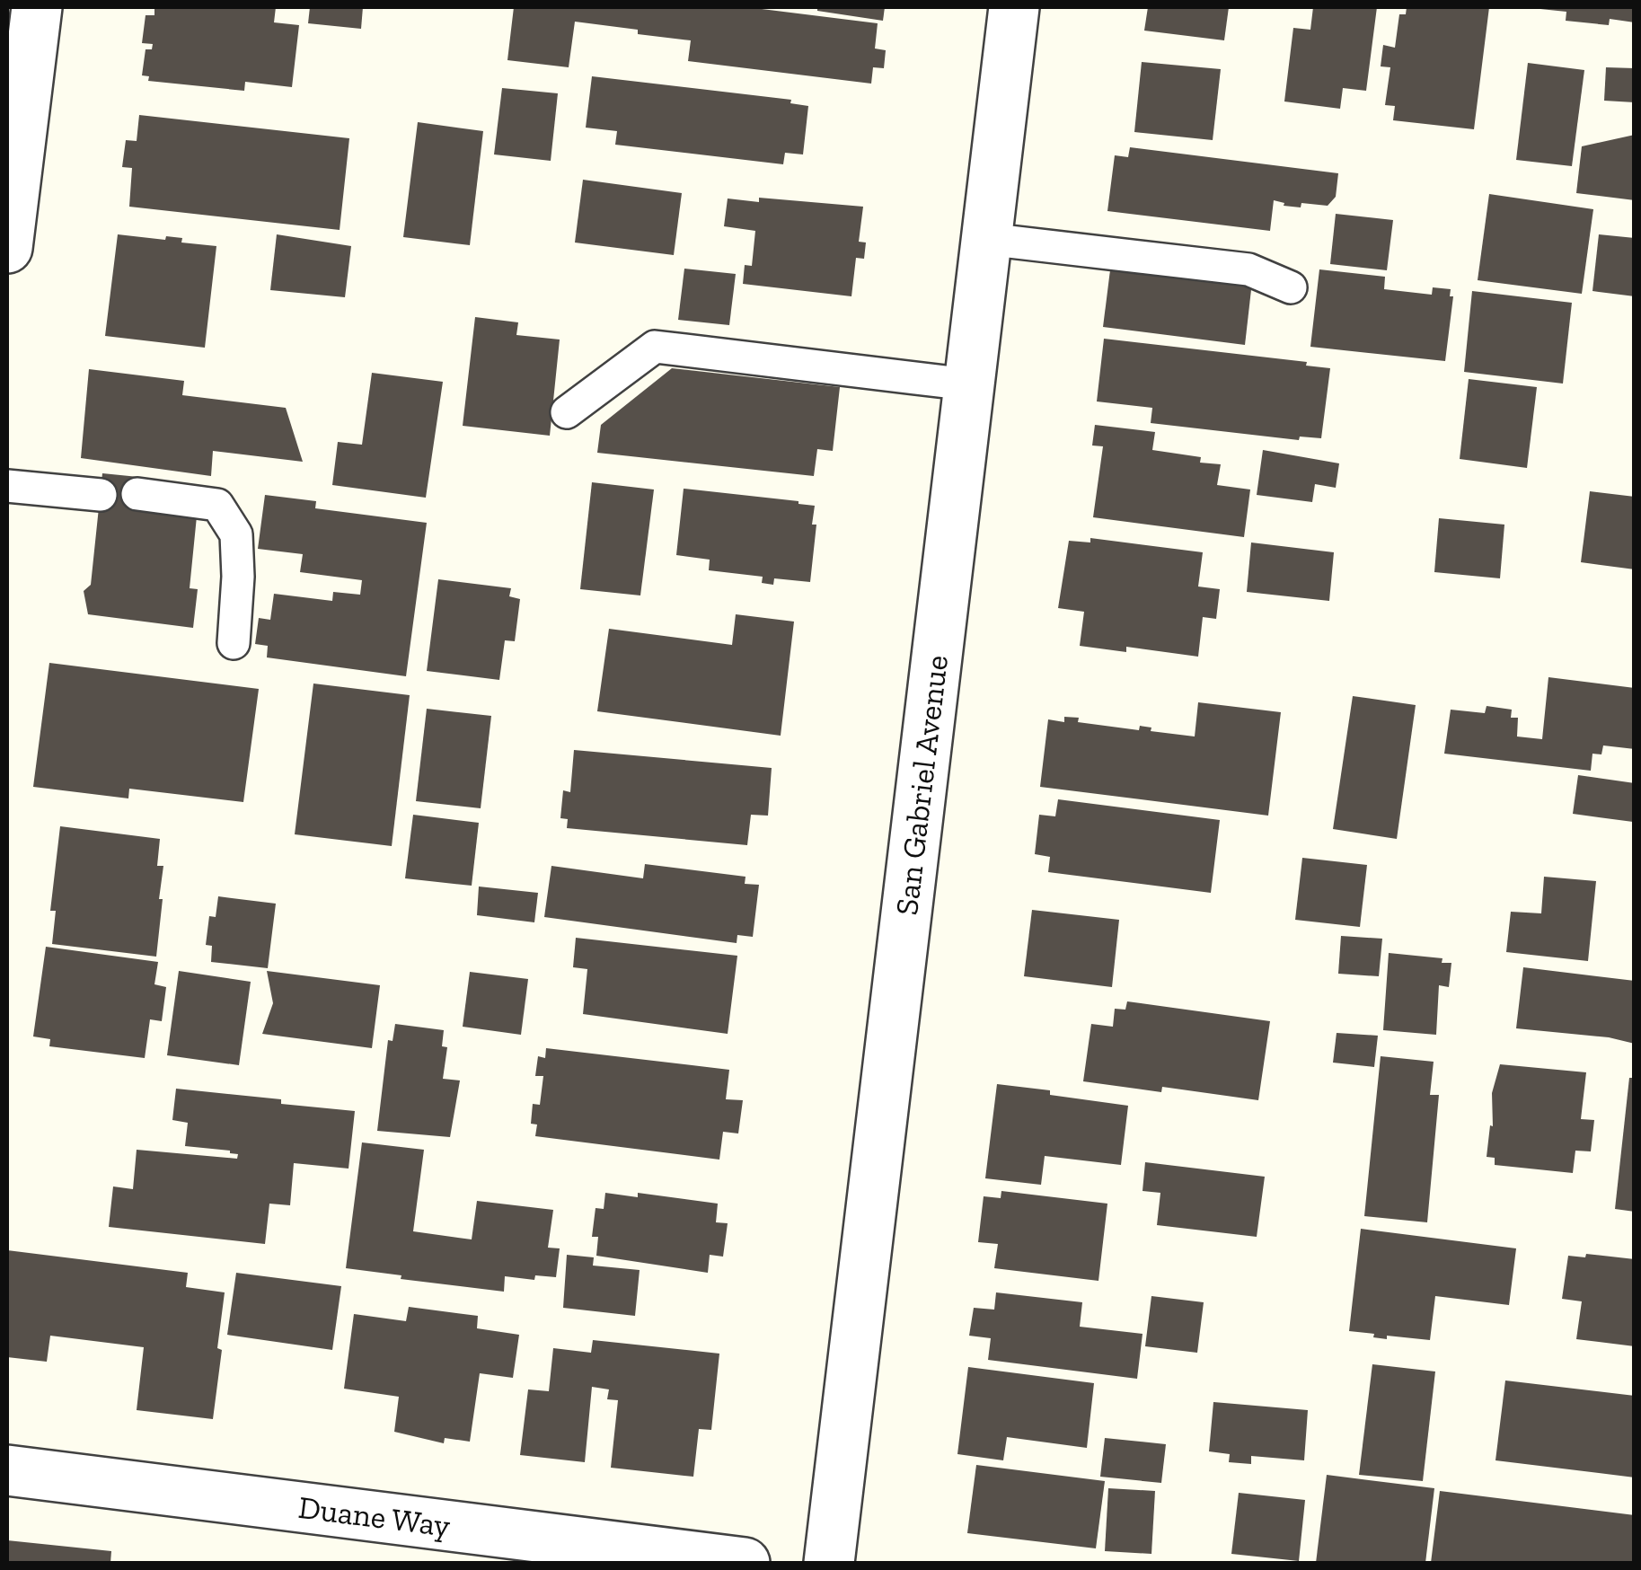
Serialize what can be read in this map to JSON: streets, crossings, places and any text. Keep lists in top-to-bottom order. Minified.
{"streets":{"street":["San Gabriel Avenue","Duane Way"]}}
